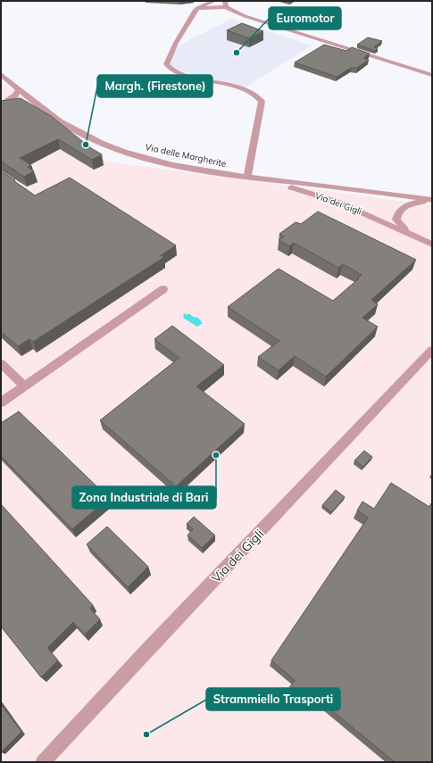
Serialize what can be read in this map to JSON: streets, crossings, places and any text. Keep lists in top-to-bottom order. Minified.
{"streets":{"street":["Via delle Margherite","Via dei Gigli"]},"crossings":[["Via delle Margherite","Via dei Gigli"]],"places":["Euromotor","Margh. (Firestone)","Zona Industriale di Bari","Strammiello Trasporti"]}
